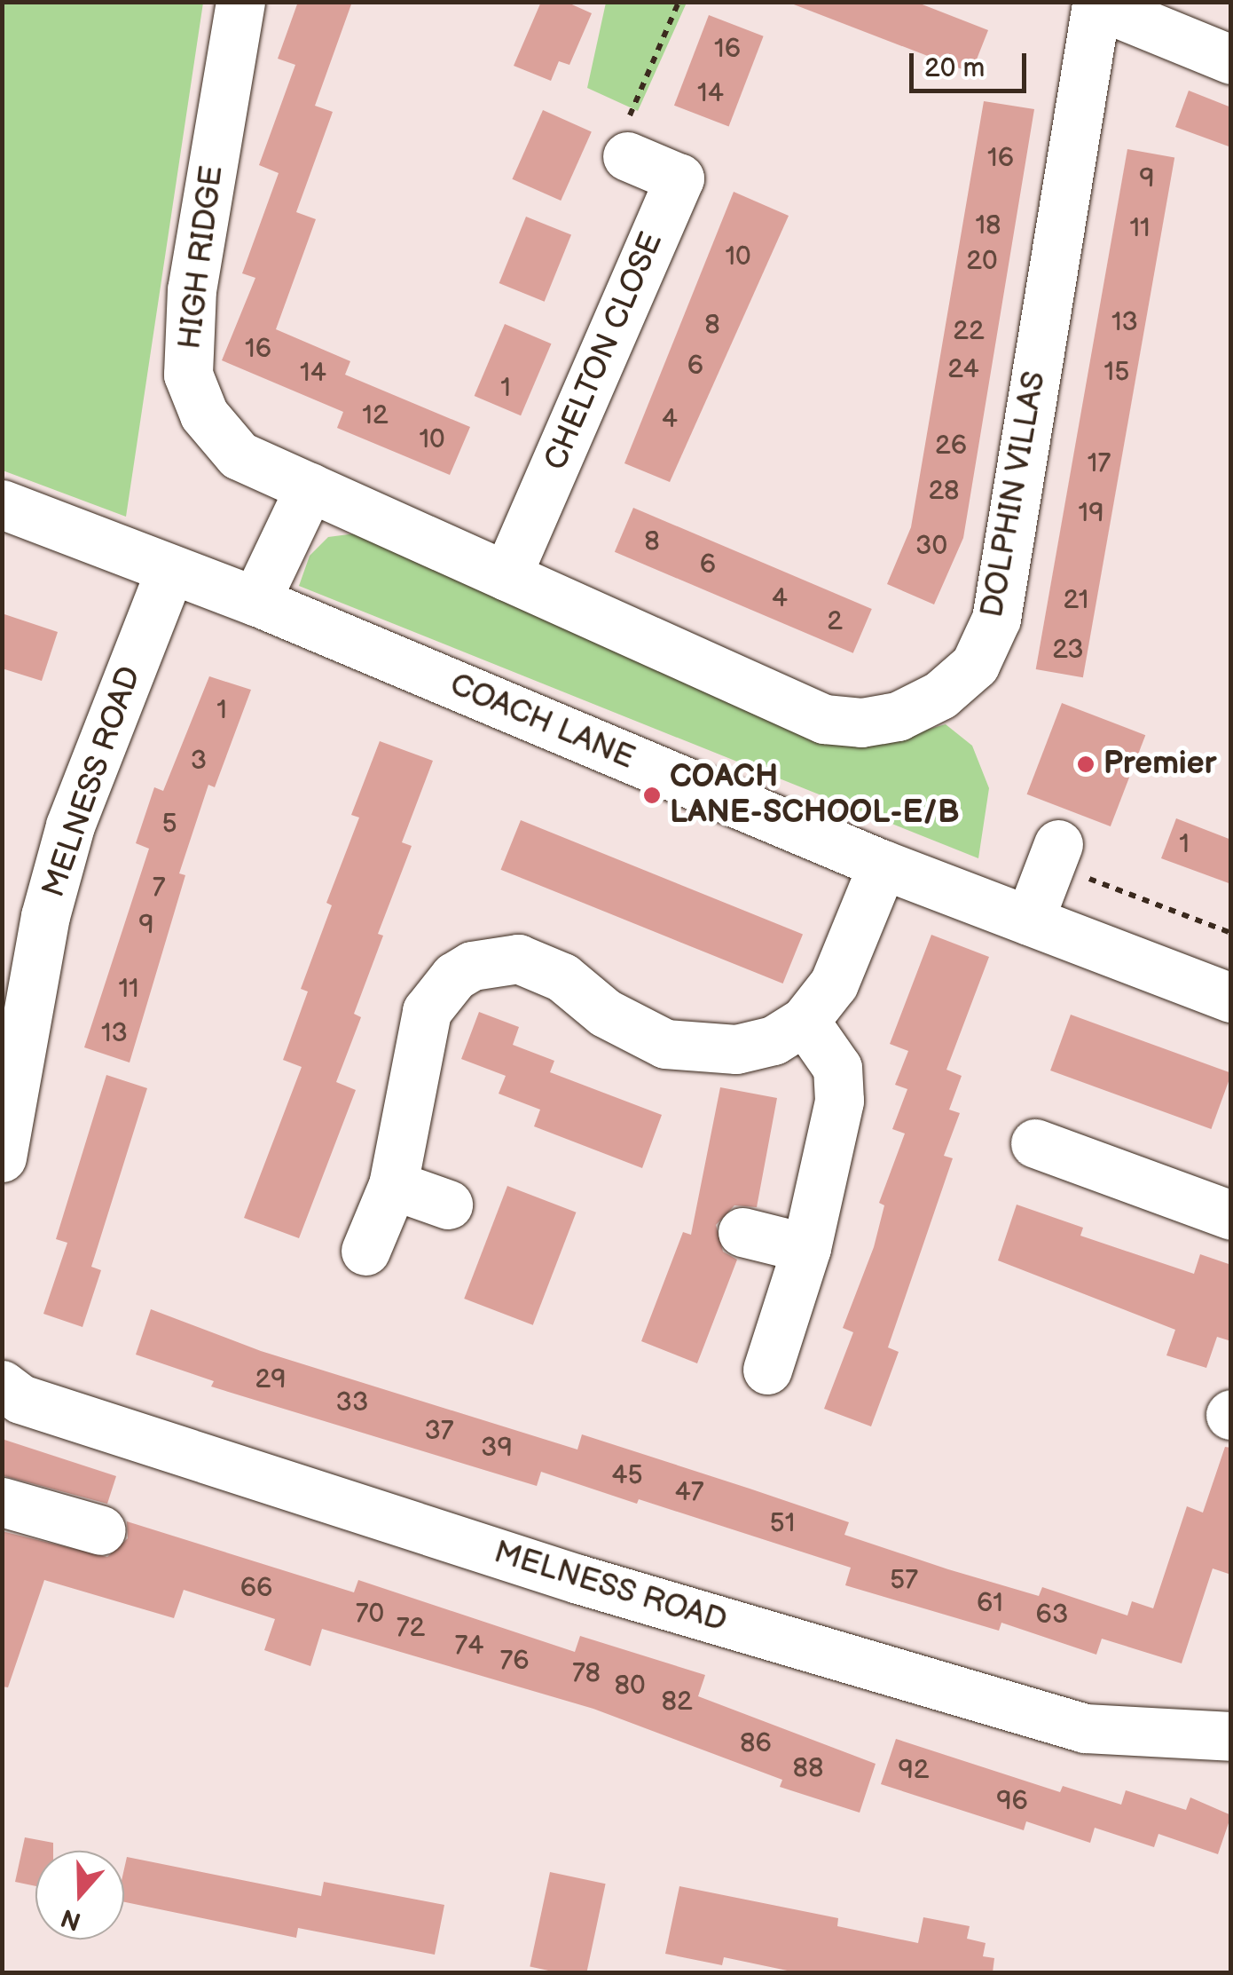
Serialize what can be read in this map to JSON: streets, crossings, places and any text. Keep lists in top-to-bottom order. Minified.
{"streets":{"street":["HIGH RIDGE","CHELTON CLOSE","DOLPHIN VILLAS","COACH LANE","MELNESS ROAD"]},"crossings":[["HIGH RIDGE","DOLPHIN VILLAS"],["CHELTON CLOSE","DOLPHIN VILLAS"],["COACH LANE","MELNESS ROAD"]],"places":["Premier","COACH LANE-SCHOOL-E/B"],"house_numbers":["16","14","16","9","18","11","10","20","13","8","22","16","6","24","15","14","1","12","4","10","26","17","28","19","8","30","6","4","21","2","23","1","3","5","1","7","9","11","13","29","33","37","39","45","47","51","57","66","61","70","63","72","74","76","78","80","82","86","88","92","96"],"scale_bar":"20 m","north":"bottom"}
